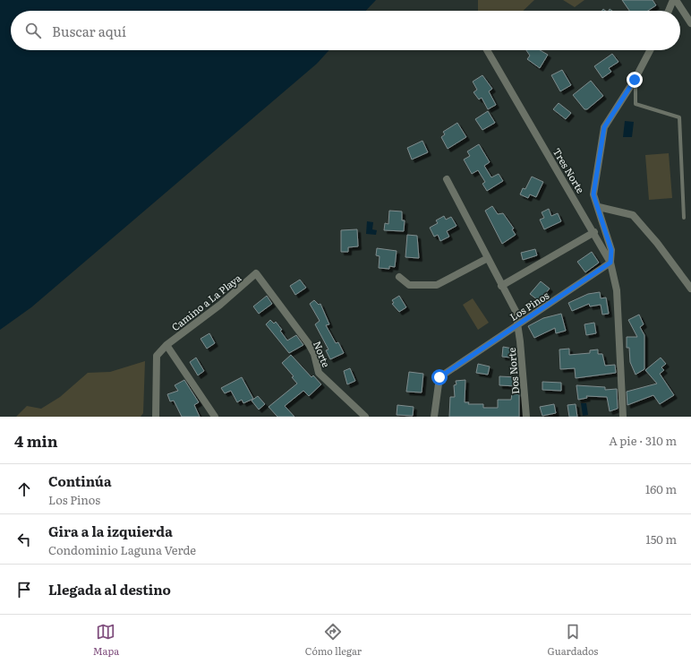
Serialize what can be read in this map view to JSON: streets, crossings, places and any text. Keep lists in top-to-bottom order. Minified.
{"streets":{"street":["Tres Norte","Camino a La Playa","Los Pinos","Norte","Dos Norte"]},"crossings":[["Tres Norte","Los Pinos"],["Camino a La Playa","Norte"],["Los Pinos","Dos Norte"]],"page":{"search":"Buscar aquí","heading":["4 min","A pie · 310 m"],"list":[["Continúa","Los Pinos","160 m"],["Gira a la izquierda","Condominio Laguna Verde","150 m"],"Llegada al destino"],"nav":["Mapa","Cómo llegar","Guardados"]}}
